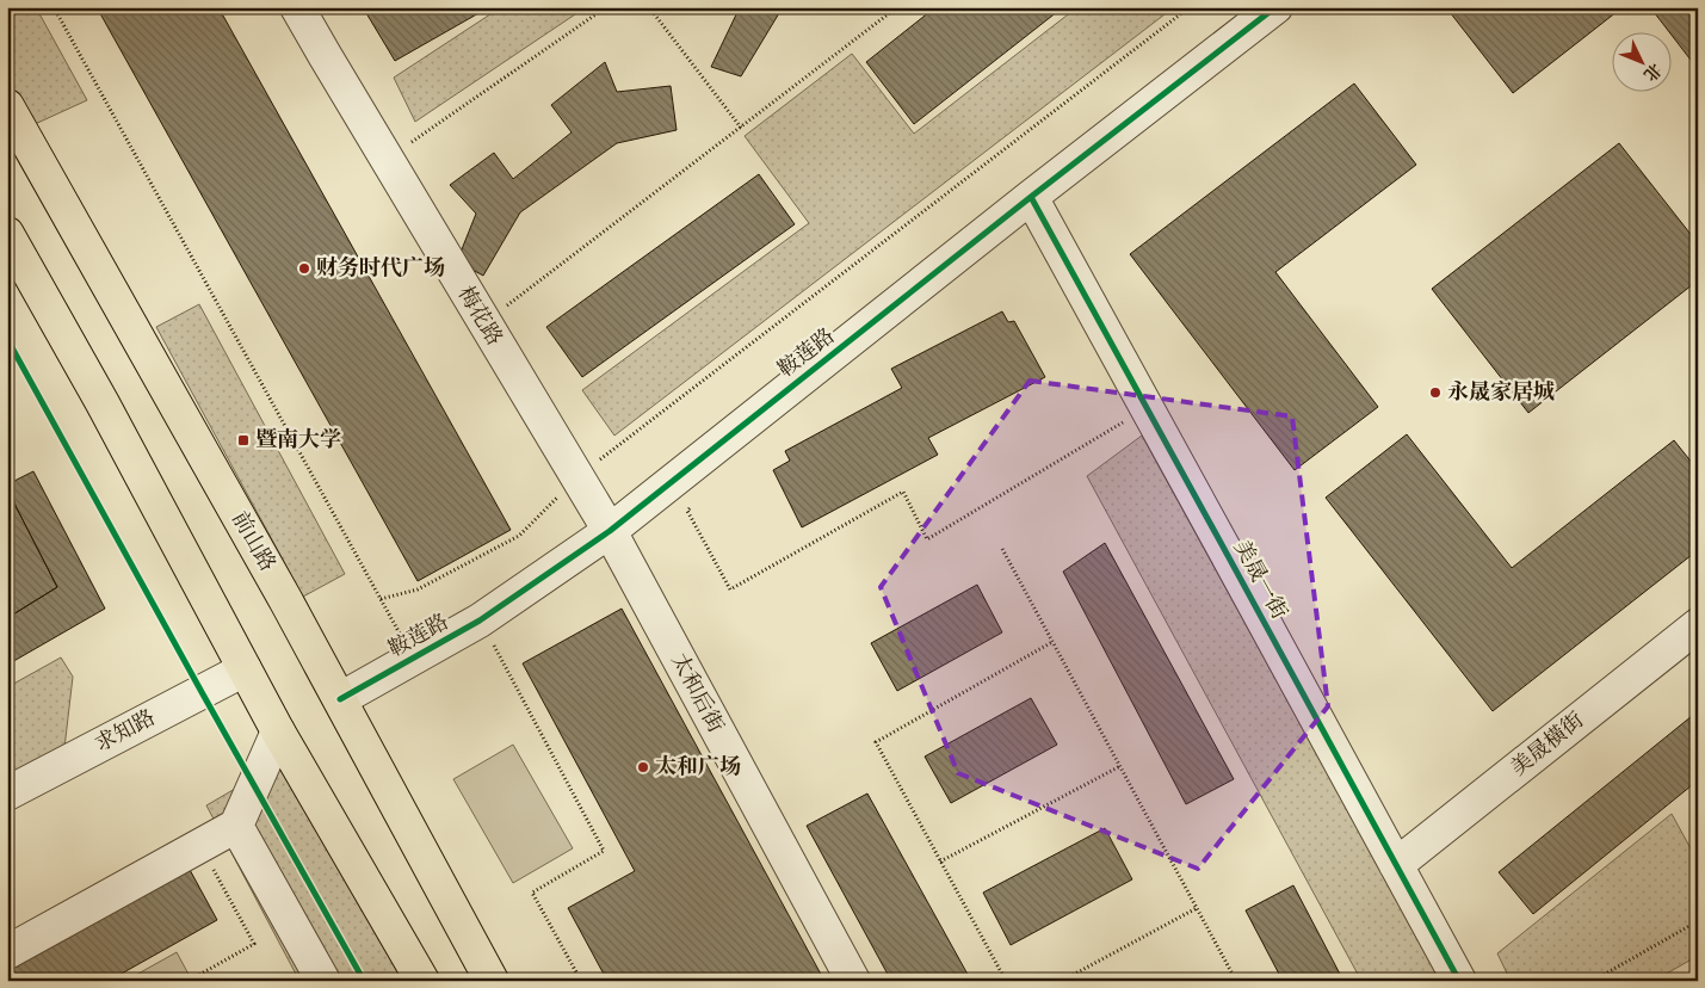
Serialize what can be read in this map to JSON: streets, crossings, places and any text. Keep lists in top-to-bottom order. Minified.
{"streets":{"main road":["前山路"],"street":["梅花路","鞍莲路","美晟一街","太和后街","求知路","美晟橫街"]},"crossings":[["梅花路","鞍莲路"],["梅花路","太和后街"],["鞍莲路","前山路"],["鞍莲路","美晟一街"],["鞍莲路","太和后街"],["美晟一街","美晟橫街"]],"places":{"other":["财务时代广场","永晟家居城","太和广场"],"transit":["暨南大学"]},"north":"bottom right"}
